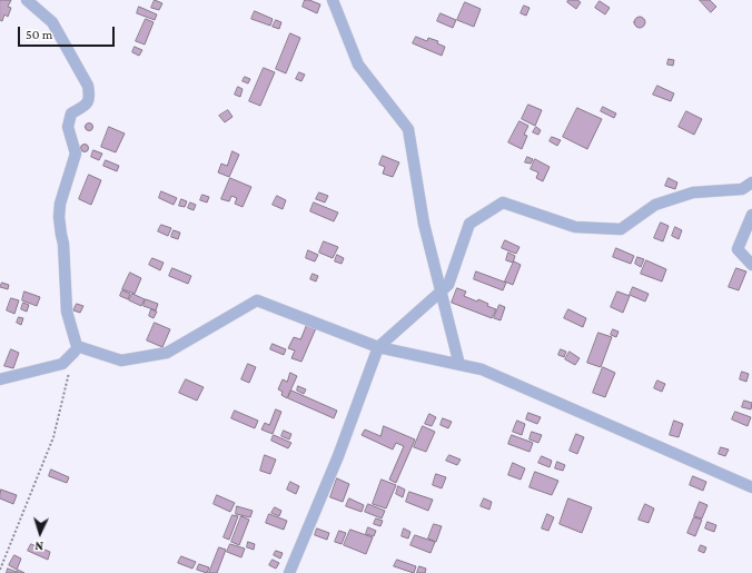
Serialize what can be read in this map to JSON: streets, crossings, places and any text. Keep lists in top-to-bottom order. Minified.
{"scale_bar":"50 m","north":"bottom"}
